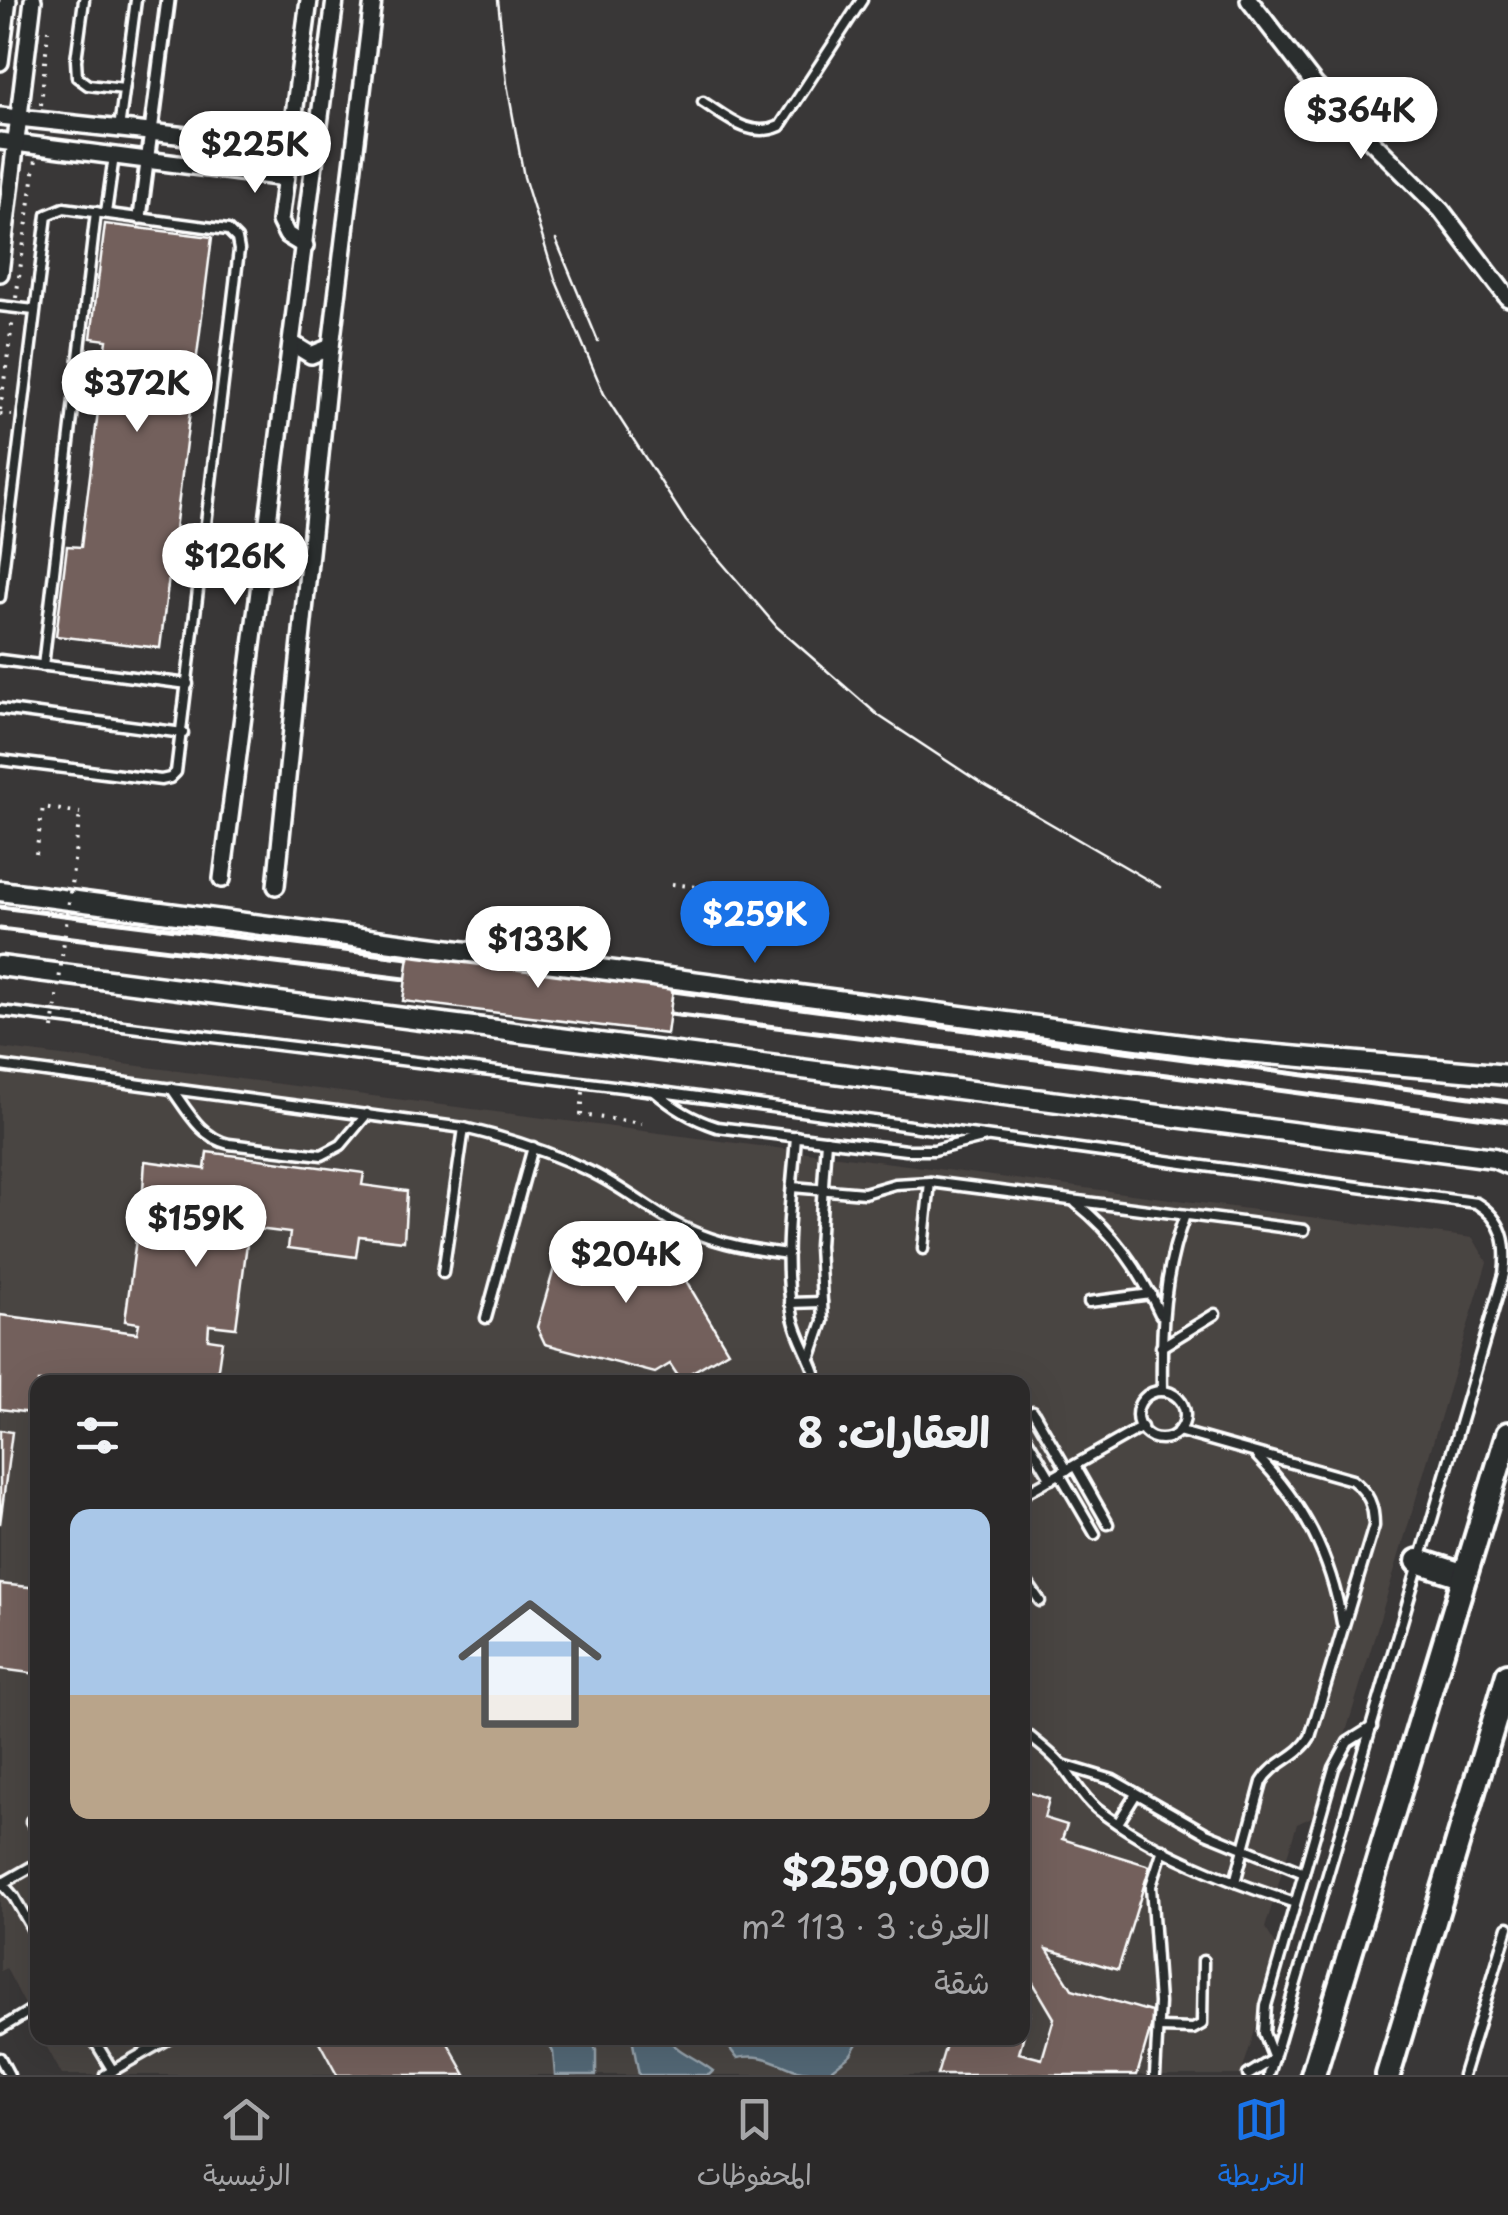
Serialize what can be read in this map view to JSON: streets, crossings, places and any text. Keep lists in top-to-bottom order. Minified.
{"page":{"price":["$364K","$225K","$372K","$126K","$259K","$133K","$159K","$204K"],"heading":"العقارات: 8","list":[{"name":"$259,000","note":"الغرف: 3 · 113 m² · شقة"}],"tabs":["الخريطة","المحفوظات","الرئيسية"]}}
